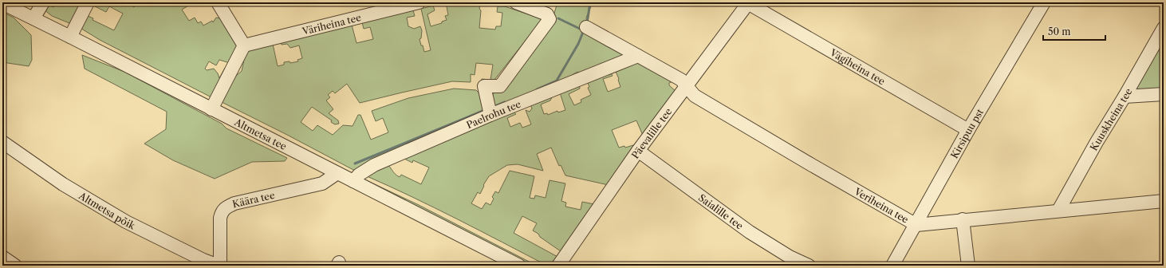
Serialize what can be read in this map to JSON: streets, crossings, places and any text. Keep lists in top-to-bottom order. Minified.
{"streets":{"street":["Väriheina tee","Vägiheina tee","Paelrohu tee","Kuuskheina tee","Päevalille tee","Kirsipuu pst","Altmetsa tee","Käära tee","Veriheina tee","Altmetsa põik","Saialille tee"]},"crossings":[["Vägiheina tee","Päevalille tee"],["Vägiheina tee","Kirsipuu pst"],["Paelrohu tee","Altmetsa tee"],["Kuuskheina tee","Veriheina tee"],["Päevalille tee","Veriheina tee"],["Päevalille tee","Saialille tee"],["Kirsipuu pst","Veriheina tee"],["Altmetsa tee","Käära tee"],["Käära tee","Altmetsa põik"]],"scale_bar":"50 m"}
